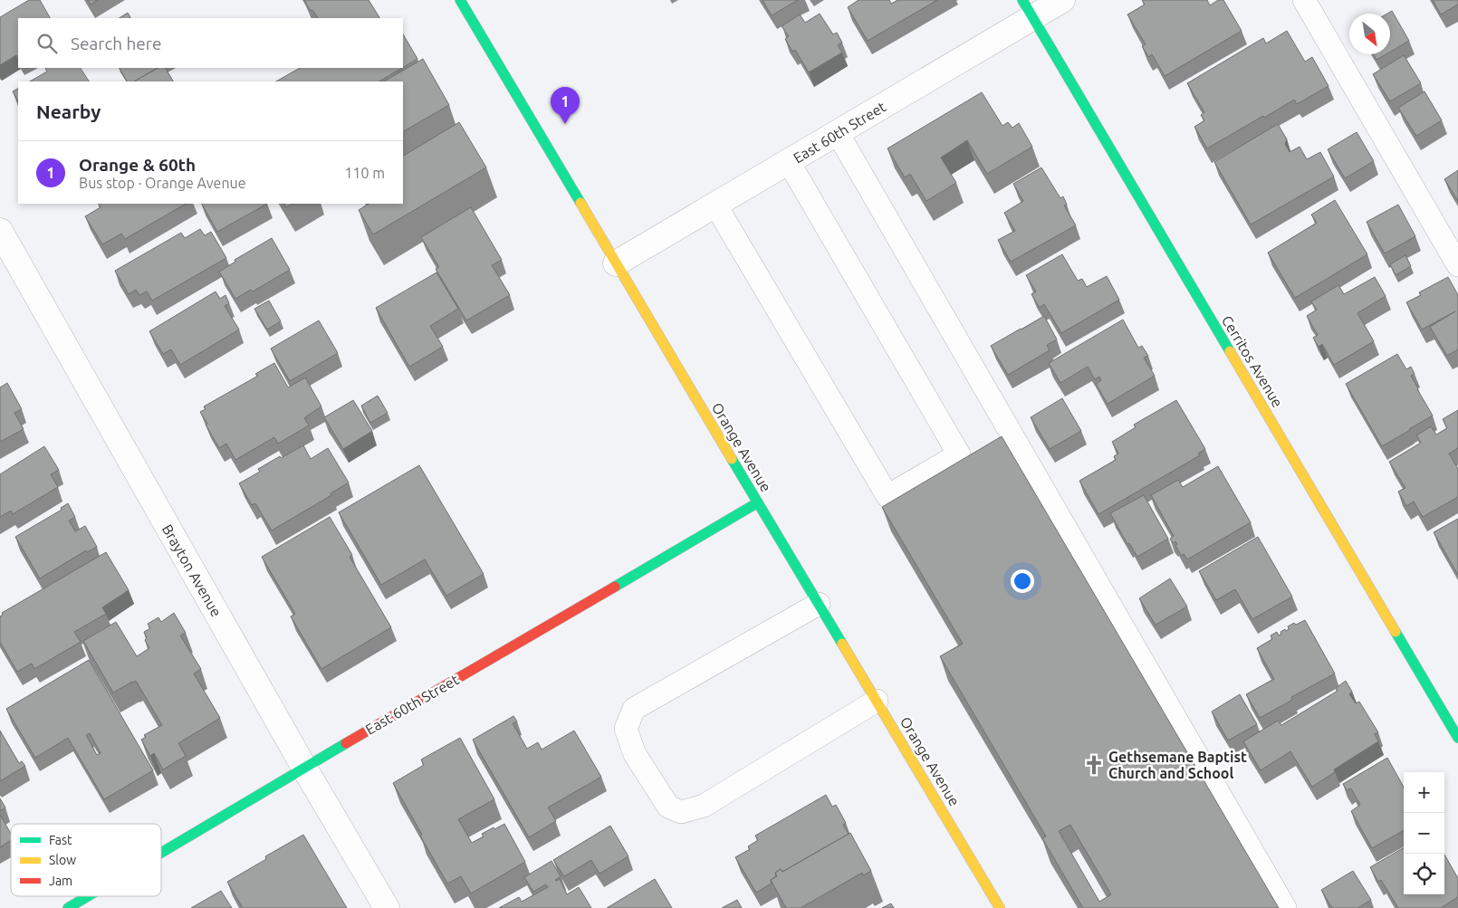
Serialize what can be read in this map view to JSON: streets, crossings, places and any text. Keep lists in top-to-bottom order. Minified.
{"streets":{"street":["East 60th Street","Cerritos Avenue","Orange Avenue","Brayton Avenue"]},"crossings":[["East 60th Street","Cerritos Avenue"],["East 60th Street","Orange Avenue"],["East 60th Street","Brayton Avenue"]],"places":{"church":["Gethsemane Baptist Church and School"]},"legend":["Fast","Slow","Jam"],"north":"bottom right","page":{"search":"Search here","heading":"Nearby","pins":"1","list":[{"mark":"1","name":"Orange & 60th","note":"Bus stop · Orange Avenue","value":"110 m"}],"map_buttons":["+","−"]}}
